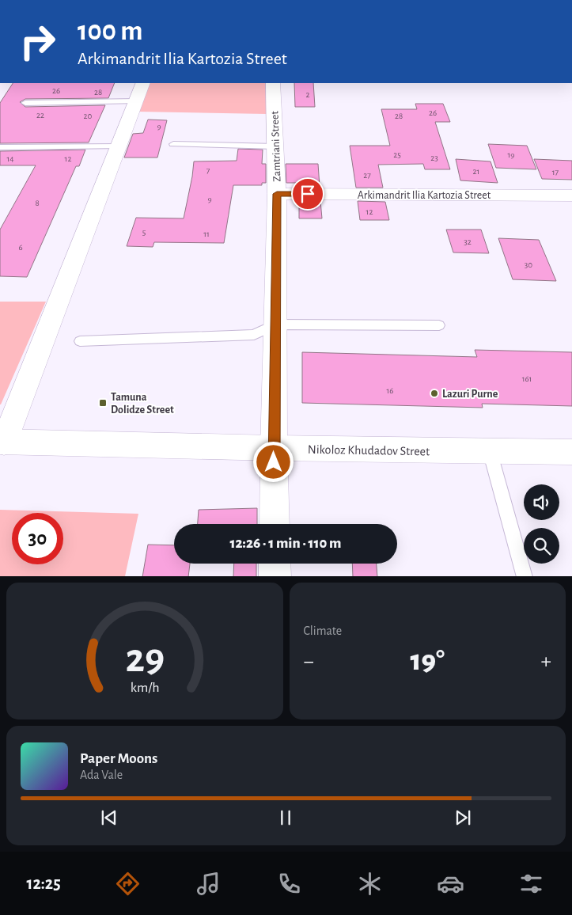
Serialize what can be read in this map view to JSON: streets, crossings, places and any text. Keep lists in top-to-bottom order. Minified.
{"streets":{"street":["Zamtriani Street","Arkimandrit Ilia Kartozia Street","Nikoloz Khudadov Street"]},"crossings":[["Zamtriani Street","Arkimandrit Ilia Kartozia Street"],["Zamtriani Street","Nikoloz Khudadov Street"]],"places":{"other":["Lazuri Purne"],"transit":["Tamuna Dolidze Street"]},"house_numbers":["26","28","2","26","22","20","28","9","25","19","23","14","12","7","21","17","27","9","8","12","5","11","32","6","30","161","16"],"page":{"turn":["100 m","Arkimandrit Ilia Kartozia Street"],"limit":"30","trip":"12:26 · 1 min · 110 m","tile":"Climate","heat":["−","19°","+"],"song":["Paper Moons","Ada Vale"],"tabs":"12:25","gauge":["29","km/h"]}}
